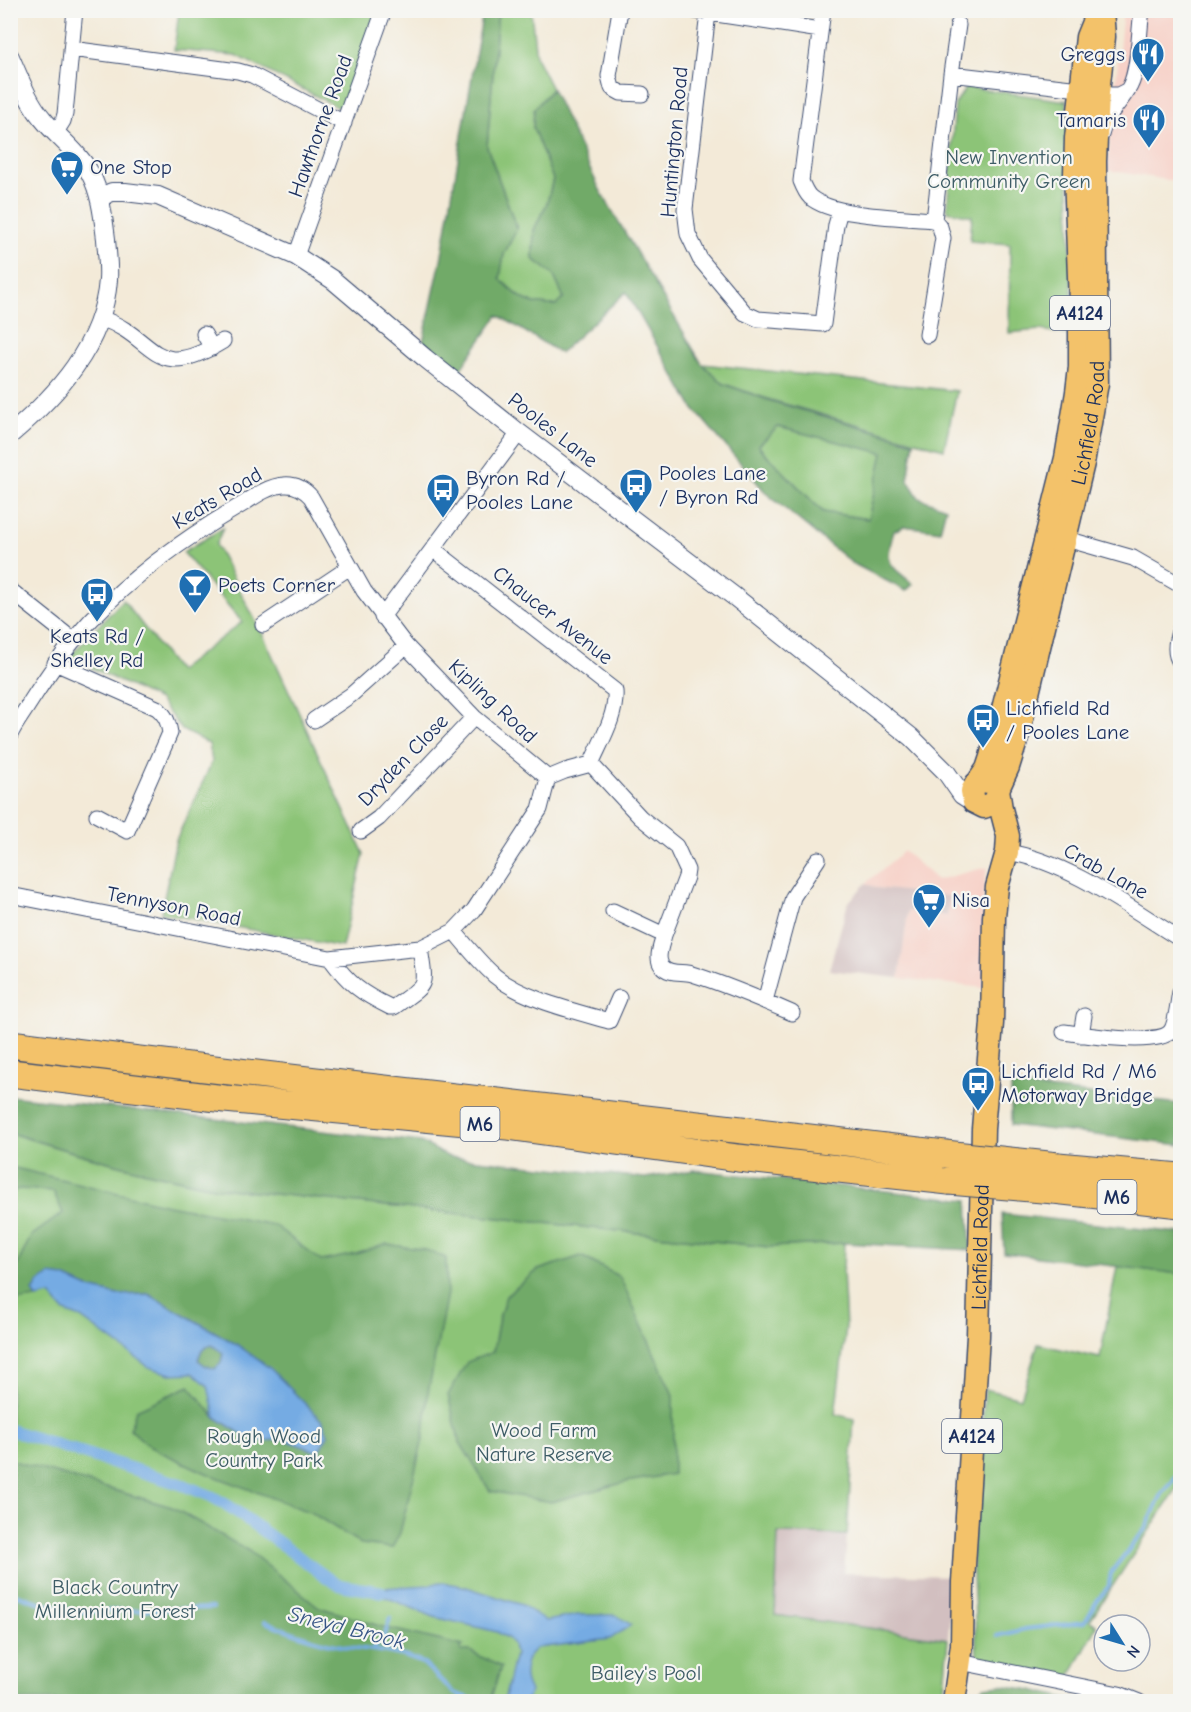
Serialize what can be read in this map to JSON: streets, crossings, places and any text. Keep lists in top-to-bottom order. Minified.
{"streets":{"highway":["M6"],"main road":["A4124","Lichfield Road"],"street":["Hawthorne Road","Huntington Road","Pooles Lane","Keats Road","Chaucer Avenue","Kipling Road","Dryden Close","Crab Lane","Tennyson Road"]},"crossings":[["Hawthorne Road","Pooles Lane"],["A4124","Lichfield Road"],["Lichfield Road","Pooles Lane"],["Lichfield Road","Crab Lane"],["Keats Road","Kipling Road"],["Kipling Road","Dryden Close"],["Kipling Road","Tennyson Road"]],"water":["Sneyd Brook"],"parks":["New Invention Community Green","Wood Farm Nature Reserve","Rough Wood Country Park","Black Country Millennium Forest","Bailey's Pool"],"places":{"restaurant":["Greggs","Tamaris"],"supermarket":["One Stop","Nisa"],"bus stop":["Pooles Lane / Byron Rd","Byron Rd / Pooles Lane","Keats Rd / Shelley Rd","Lichfield Rd / Pooles Lane","Lichfield Rd / M6 Motorway Bridge"],"bar":["Poets Corner"]},"north":"bottom right"}
